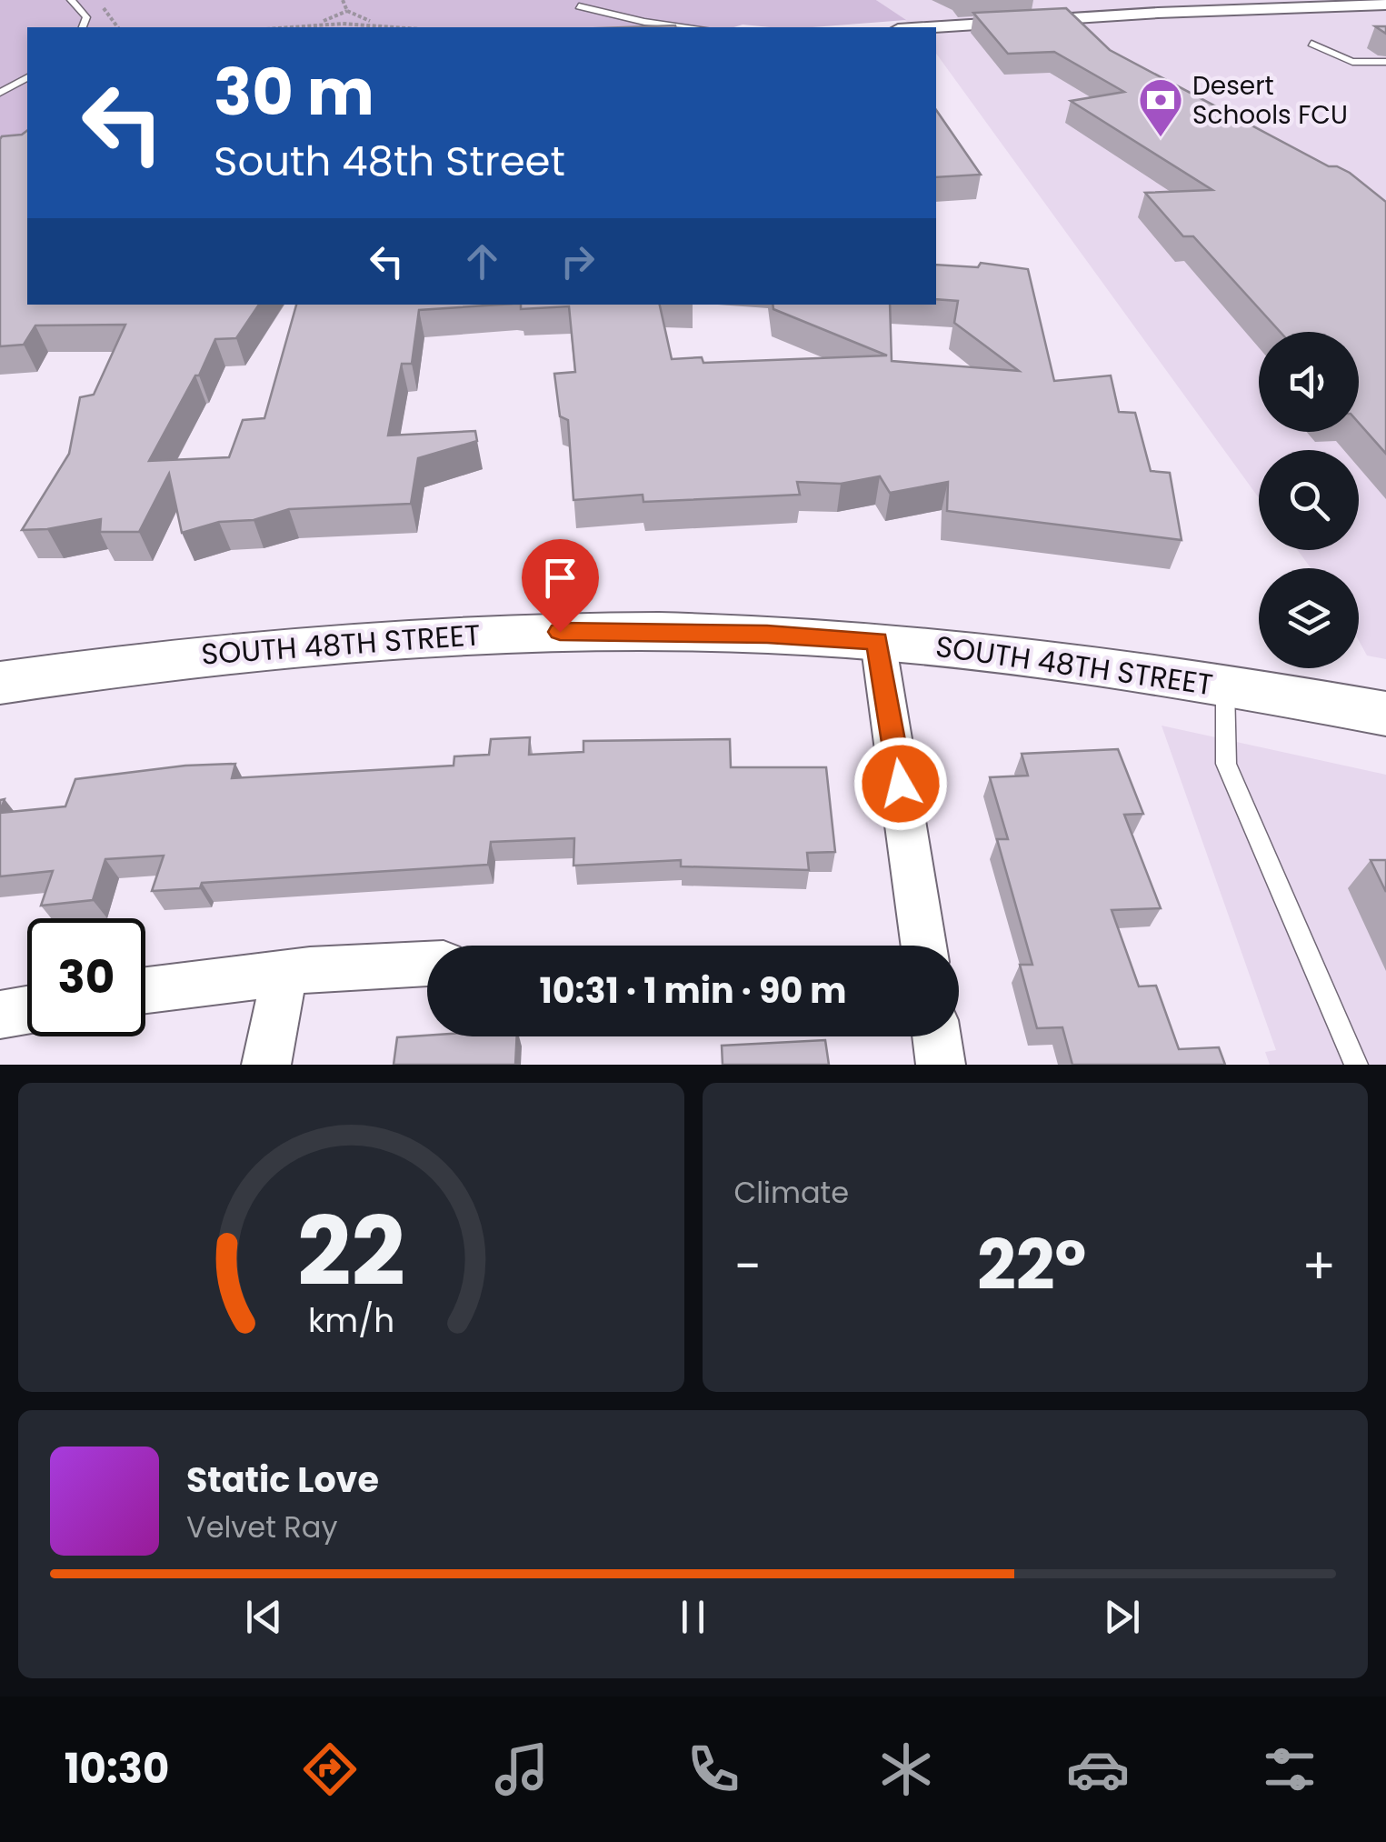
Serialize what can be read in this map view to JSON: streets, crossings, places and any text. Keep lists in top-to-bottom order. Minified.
{"streets":{"main road":["SOUTH 48TH STREET"]},"places":{"bank":["Desert Schools FCU"]},"page":{"turn":["30 m","South 48th Street"],"limit":"30","trip":"10:31 · 1 min · 90 m","tile":"Climate","heat":["−","22°","+"],"song":["Static Love","Velvet Ray"],"tabs":"10:30","gauge":["22","km/h"]}}
